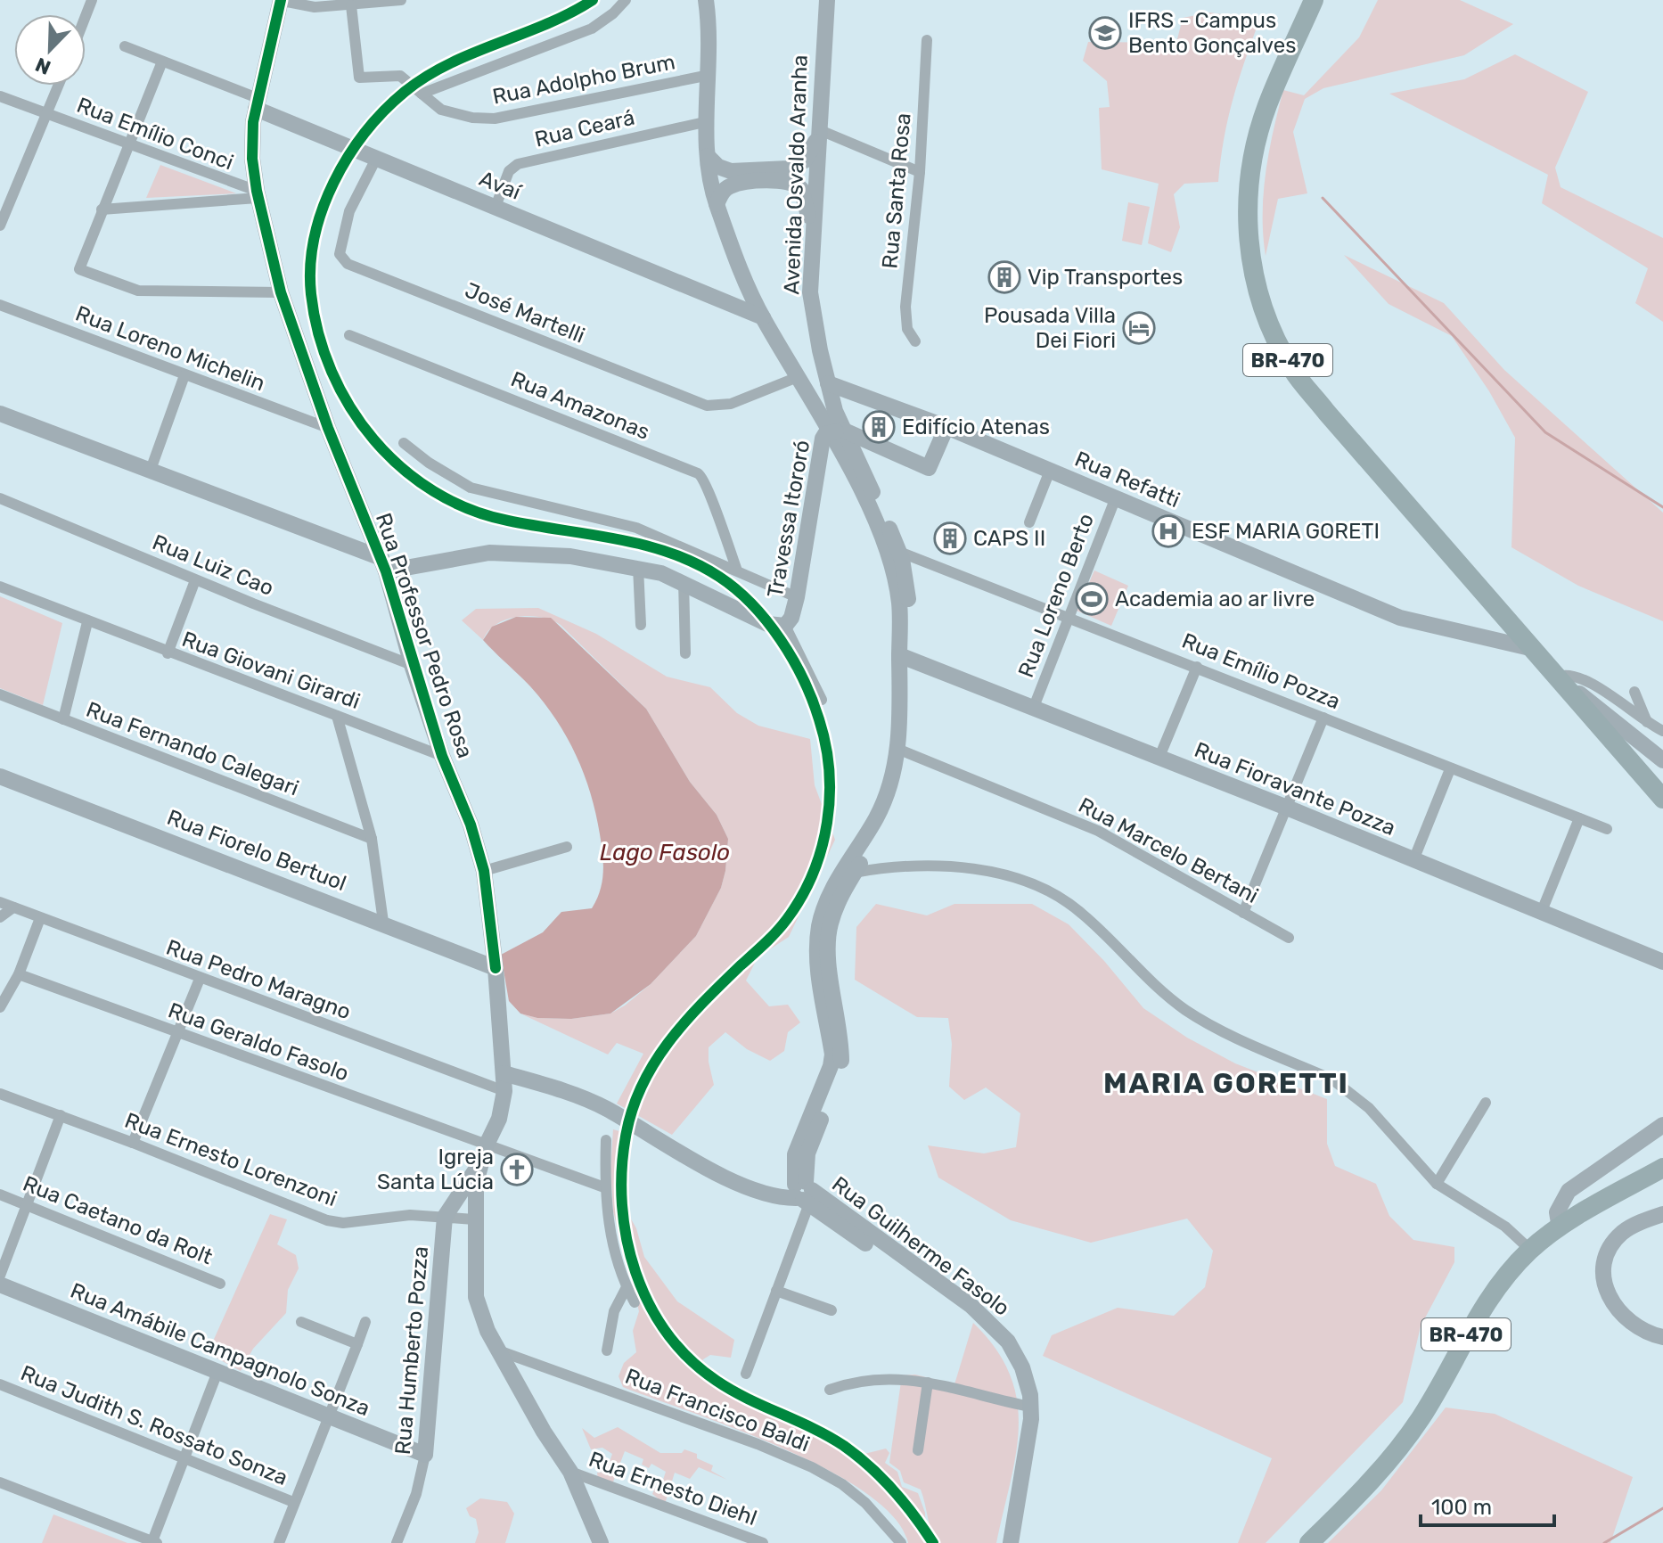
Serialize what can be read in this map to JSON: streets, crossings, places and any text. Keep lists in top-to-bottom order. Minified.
{"streets":{"highway":["BR-470"],"street":["Rua Adolpho Brum","Rua Ceará","Rua Emílio Conci","Avenida Osvaldo Aranha","Avaí","Rua Santa Rosa","José Martelli","Rua Loreno Michelin","Rua Amazonas","Rua Refatti","Travessa Itororó","Rua Luiz Cao","Rua Loreno Berto","Rua Professor Pedro Rosa","Rua Giovani Girardi","Rua Emílio Pozza","Rua Fernando Calegari","Rua Fioravante Pozza","Rua Fiorelo Bertuol","Rua Marcelo Bertani","Rua Pedro Maragno","Rua Geraldo Fasolo","Rua Ernesto Lorenzoni","Rua Caetano da Rolt","Rua Guilherme Fasolo","Rua Amábile Campagnolo Sonza","Rua Humberto Pozza","Rua Francisco Baldi","Rua Judith S. Rossato Sonza","Rua Ernesto Diehl"]},"crossings":[["Rua Ceará","Avaí"],["Rua Emílio Conci","Rua Professor Pedro Rosa"],["Avaí","José Martelli"],["Avaí","Rua Professor Pedro Rosa"],["Rua Loreno Michelin","Rua Professor Pedro Rosa"],["BR-470","Rua Refatti"],["Rua Refatti","Rua Loreno Berto"],["Rua Luiz Cao","Rua Professor Pedro Rosa"],["Rua Loreno Berto","Rua Emílio Pozza"],["Rua Loreno Berto","Rua Fioravante Pozza"],["Rua Professor Pedro Rosa","Rua Giovani Girardi"],["Rua Professor Pedro Rosa","Rua Fiorelo Bertuol"],["Rua Professor Pedro Rosa","Rua Pedro Maragno"],["Rua Professor Pedro Rosa","Rua Geraldo Fasolo"],["Rua Professor Pedro Rosa","Rua Humberto Pozza"],["Rua Ernesto Lorenzoni","Rua Humberto Pozza"],["Rua Amábile Campagnolo Sonza","Rua Humberto Pozza"]],"districts":["MARIA GORETTI"],"water":["Lago Fasolo"],"places":{"school or university":["IFRS - Campus Bento Gonçalves"],"building":["Vip Transportes","Edifício Atenas","CAPS II"],"hotel":["Pousada Villa Dei Fiori"],"hospital":["ESF MARIA GORETI"],"sports":["Academia ao ar livre"],"church":["Igreja Santa Lúcia"]},"scale_bar":"100 m","north":"bottom left"}
